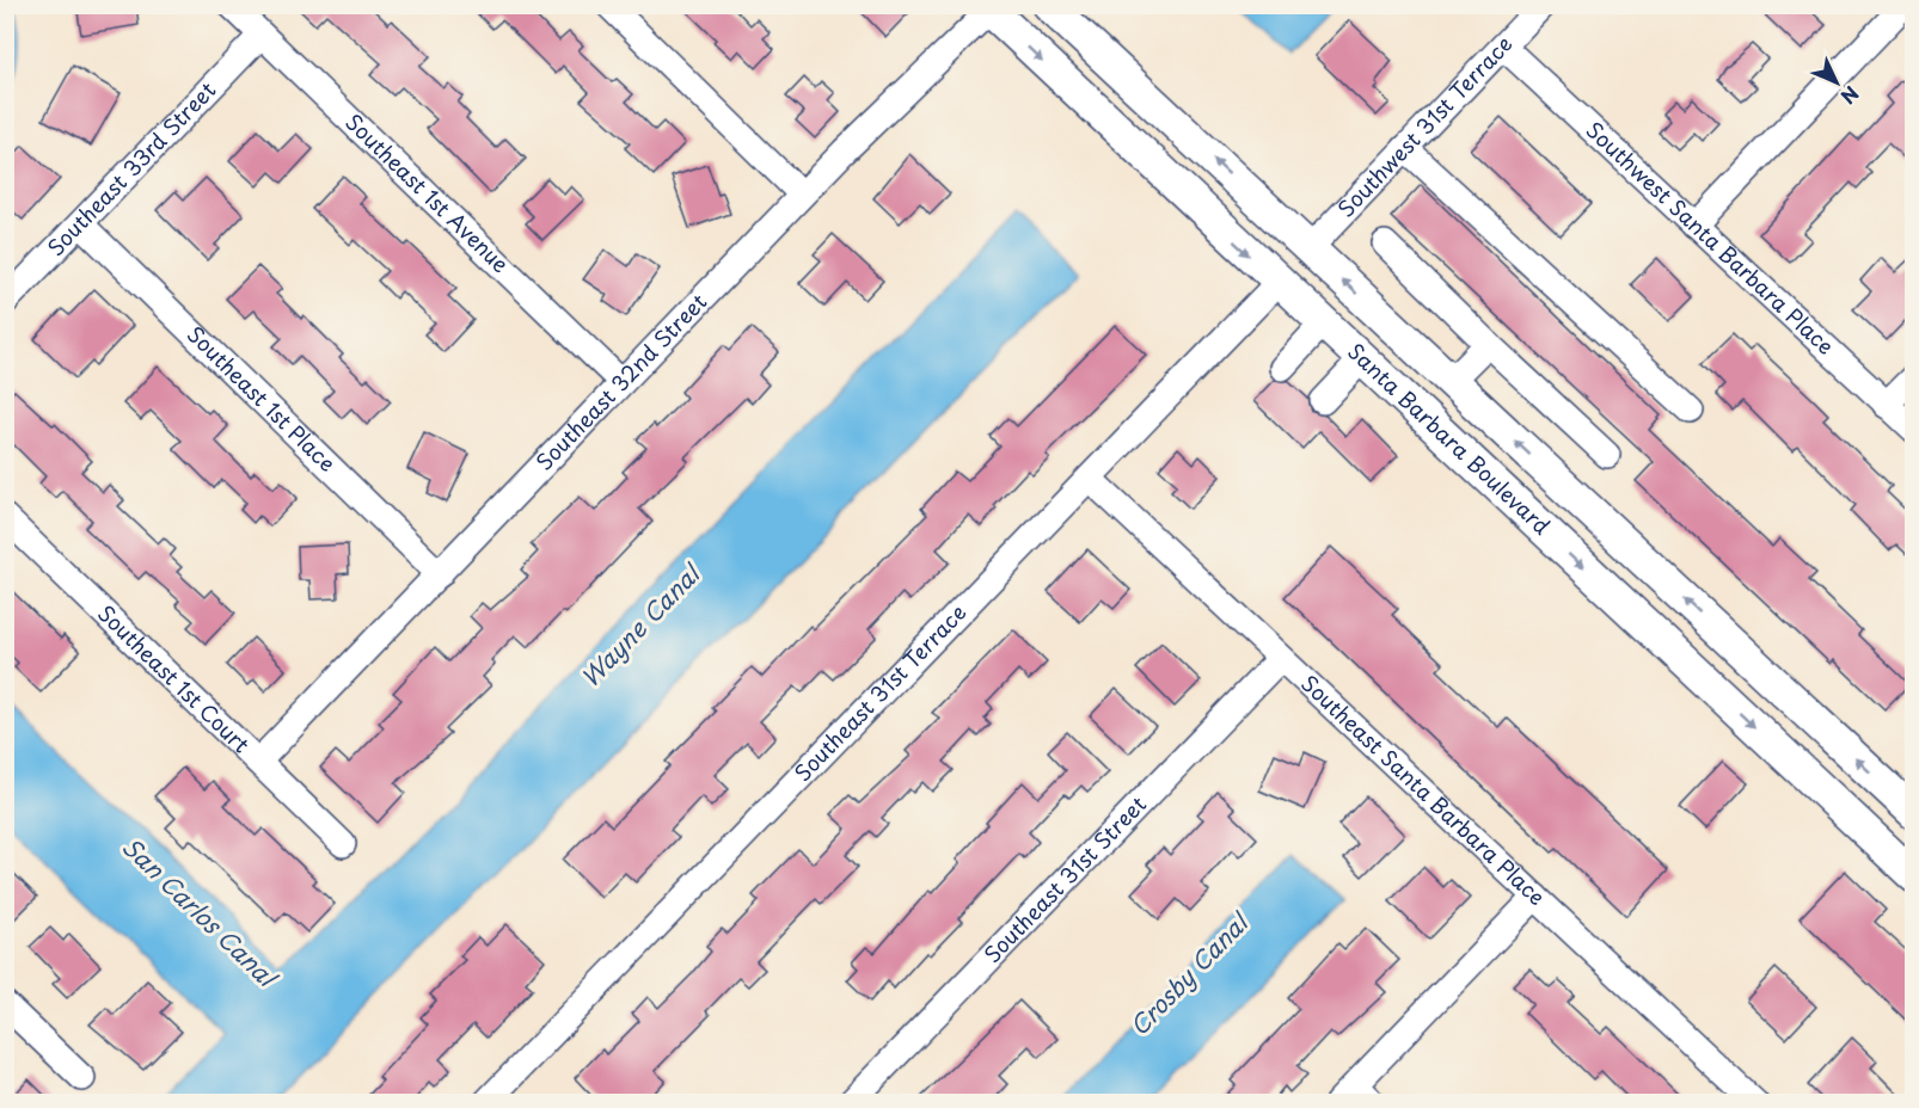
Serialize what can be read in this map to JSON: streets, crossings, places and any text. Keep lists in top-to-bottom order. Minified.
{"streets":{"main road":["Santa Barbara Boulevard"],"street":["Southwest 31st Terrace","Southeast 33rd Street","Southeast 1st Avenue","Southwest Santa Barbara Place","Southeast 32nd Street","Southeast 1st Place","Southeast 1st Court","Southeast 31st Terrace","Southeast Santa Barbara Place","Southeast 31st Street"]},"crossings":[["Southwest 31st Terrace","Southwest Santa Barbara Place"],["Southeast 33rd Street","Southeast 1st Avenue"],["Southeast 33rd Street","Southeast 1st Place"],["Southeast 1st Avenue","Southeast 32nd Street"],["Southeast 32nd Street","Southeast 1st Place"],["Southeast 32nd Street","Santa Barbara Boulevard"],["Southeast 32nd Street","Southeast 1st Court"],["Santa Barbara Boulevard","Southeast 31st Terrace"],["Southeast 31st Terrace","Southeast Santa Barbara Place"],["Southeast Santa Barbara Place","Southeast 31st Street"]],"water":["Wayne Canal","San Carlos Canal","Crosby Canal"],"north":"bottom right"}
